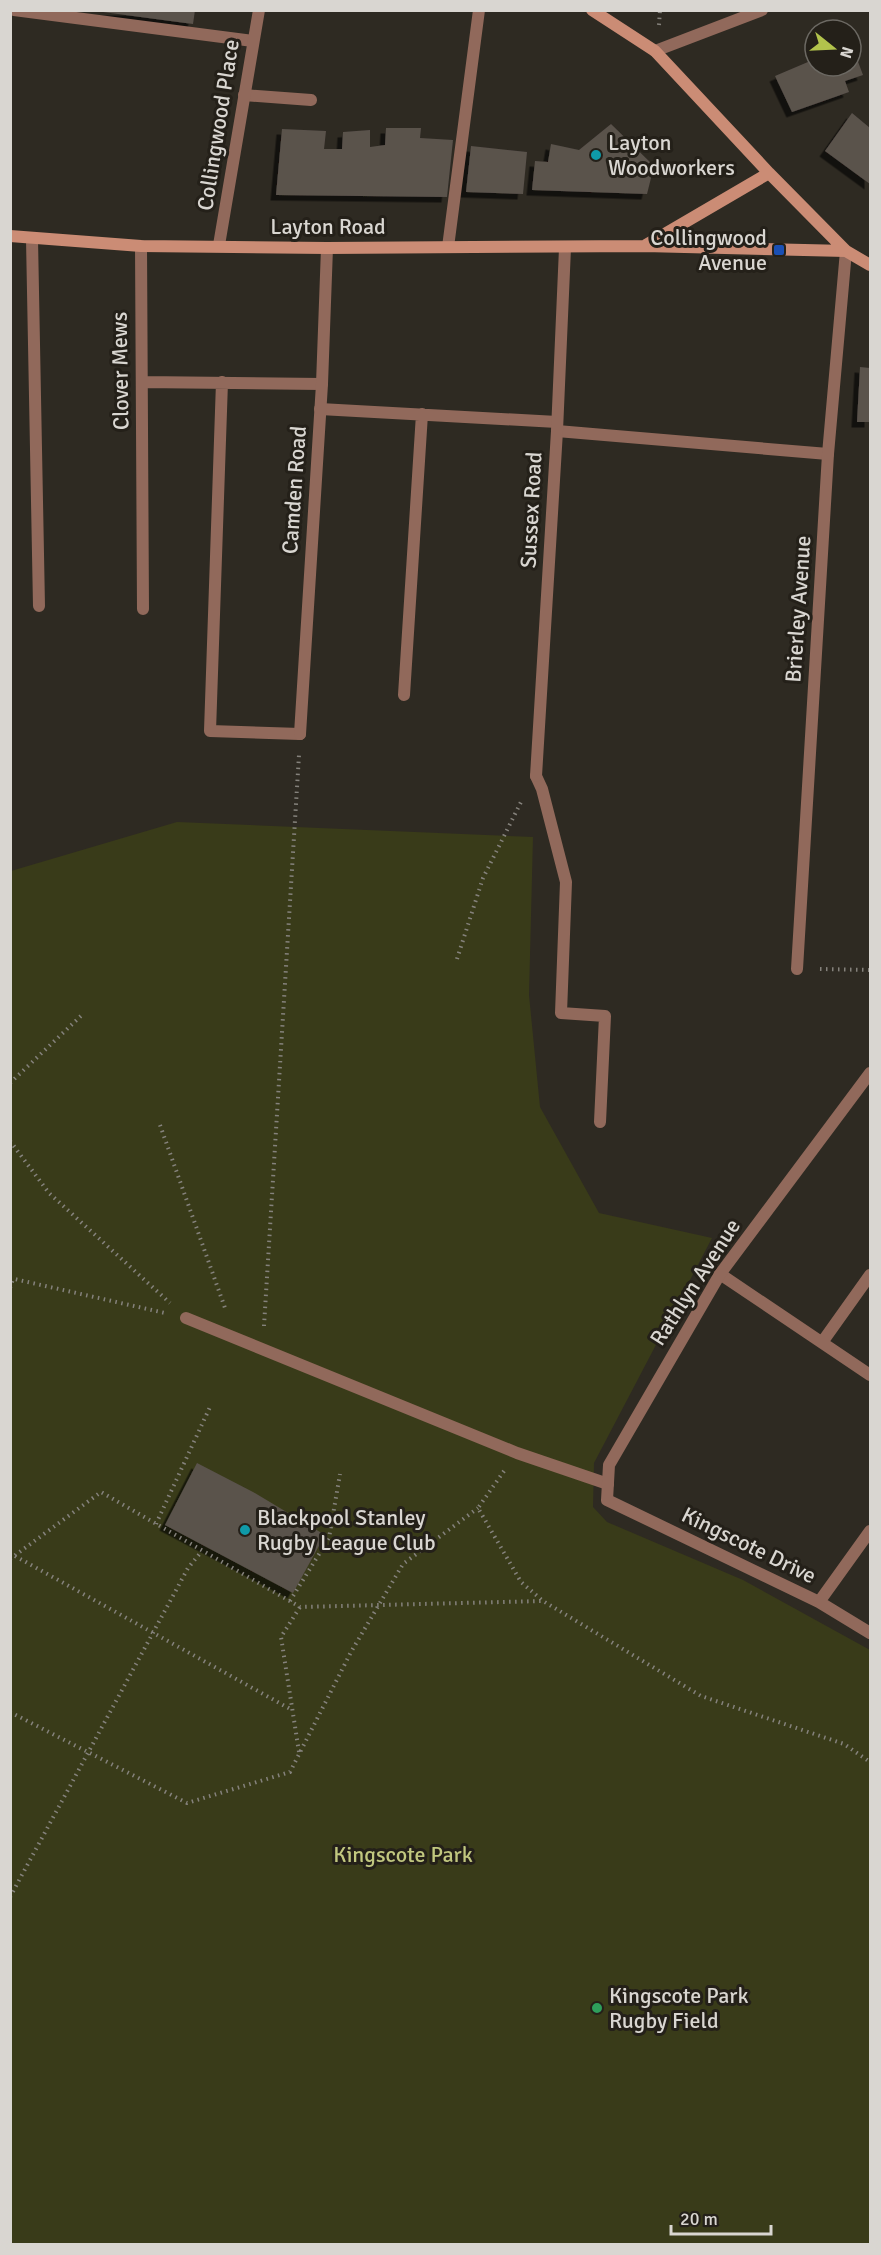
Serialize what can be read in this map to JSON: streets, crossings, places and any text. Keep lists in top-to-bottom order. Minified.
{"streets":{"street":["Collingwood Place","Layton Road","Clover Mews","Camden Road","Sussex Road","Brierley Avenue","Rathlyn Avenue","Kingscote Drive"]},"crossings":[["Collingwood Place","Layton Road"],["Layton Road","Clover Mews"],["Layton Road","Camden Road"],["Layton Road","Sussex Road"],["Layton Road","Brierley Avenue"],["Rathlyn Avenue","Kingscote Drive"]],"parks":["Kingscote Park"],"places":{"other":["Layton Woodworkers","Blackpool Stanley Rugby League Club","Kingscote Park Rugby Field"],"transit":["Collingwood Avenue"]},"scale_bar":"20 m","north":"right"}
